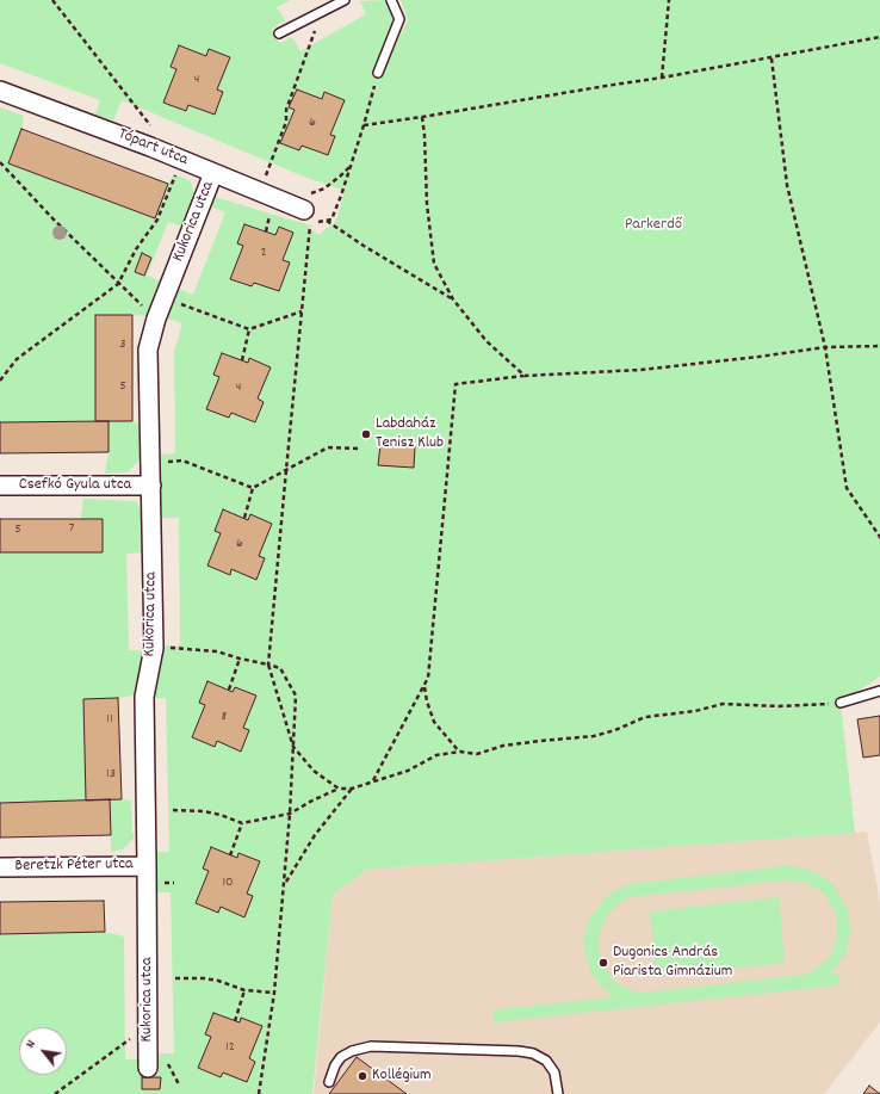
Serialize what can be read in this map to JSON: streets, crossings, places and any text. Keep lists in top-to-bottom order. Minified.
{"streets":{"street":["Tópart utca","Kukorica utca","Csefkó Gyula utca","Beretzk Péter utca"]},"crossings":[["Tópart utca","Kukorica utca"],["Kukorica utca","Csefkó Gyula utca"],["Kukorica utca","Beretzk Péter utca"]],"parks":["Parkerdő"],"places":["Labdaház Tenisz Klub","Dugonics András Piarista Gimnázium","Kollégium"],"house_numbers":["4","6","2","3","5","4","7","5","6","8","11","13","10","12"],"north":"top left"}
